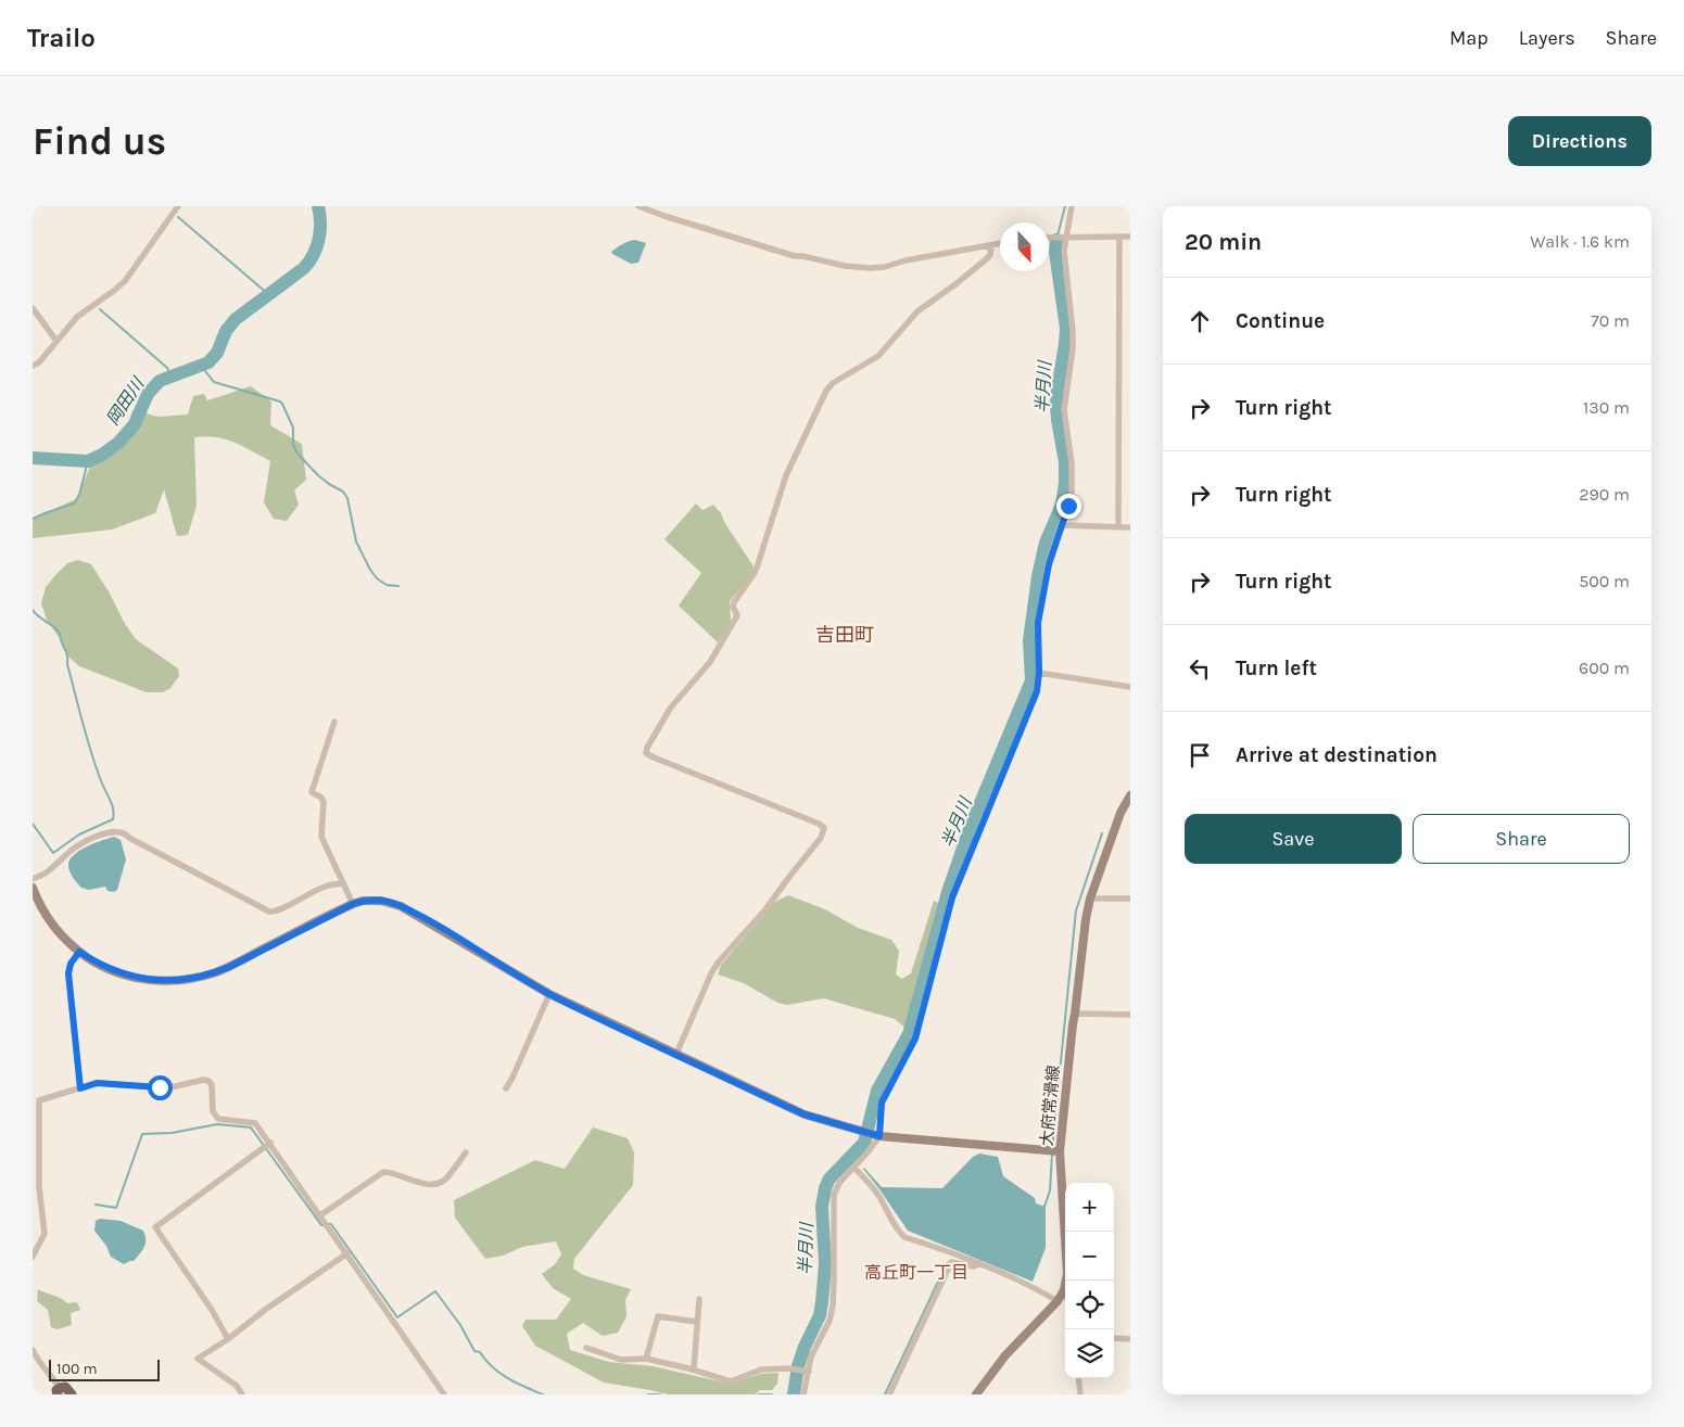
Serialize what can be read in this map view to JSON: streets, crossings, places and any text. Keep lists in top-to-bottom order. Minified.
{"streets":{"street":["大府常滑線"]},"districts":["吉田町","高丘町一丁目"],"water":["半月川","岡田川"],"scale_bar":"100 m","north":"bottom","page":{"header":"Trailo","nav":["Map","Layers","Share"],"buttons":["Directions",["Save","Share"]],"title":"Find us","heading":["20 min","Walk · 1.6 km"],"list":[["Continue","70 m"],["Turn right","130 m"],["Turn right","290 m"],["Turn right","500 m"],["Turn left","600 m"],"Arrive at destination"],"map_buttons":["+","−"],"scale":"100 m"}}
